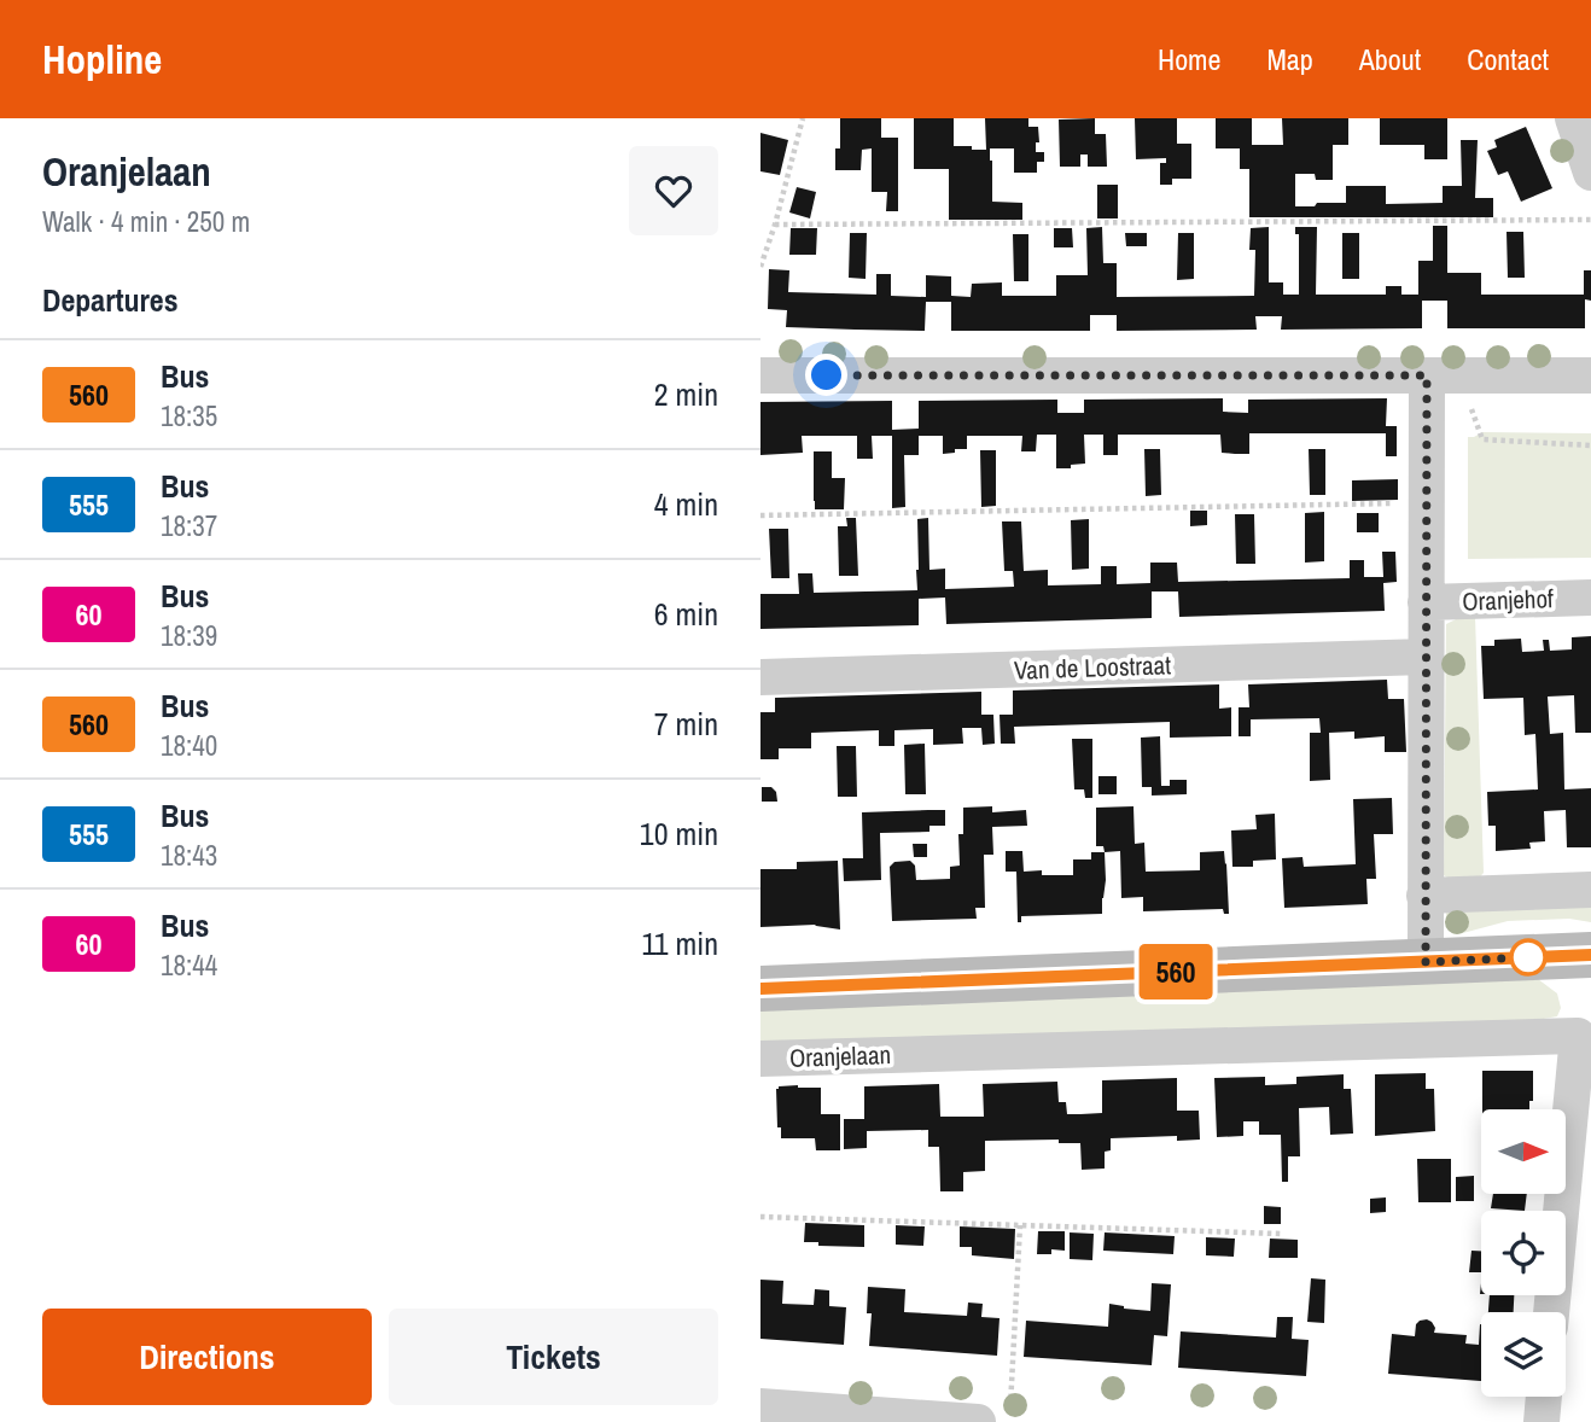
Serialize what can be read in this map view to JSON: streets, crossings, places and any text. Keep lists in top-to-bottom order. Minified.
{"streets":{"street":["Oranjehof","Van de Loostraat","Oranjelaan"]},"lines":["bus line 560"],"north":"right","page":{"header":"Hopline","nav":["Home","Map","About","Contact"],"heading":[["Oranjelaan","Walk · 4 min · 250 m"],"Departures"],"on_map":"560","list":[{"mark":"560","name":"Bus","note":"18:35","value":"2 min"},{"mark":"555","name":"Bus","note":"18:37","value":"4 min"},{"mark":"60","name":"Bus","note":"18:39","value":"6 min"},{"mark":"560","name":"Bus","note":"18:40","value":"7 min"},{"mark":"555","name":"Bus","note":"18:43","value":"10 min"},{"mark":"60","name":"Bus","note":"18:44","value":"11 min"}],"buttons":["Directions","Tickets"]}}
